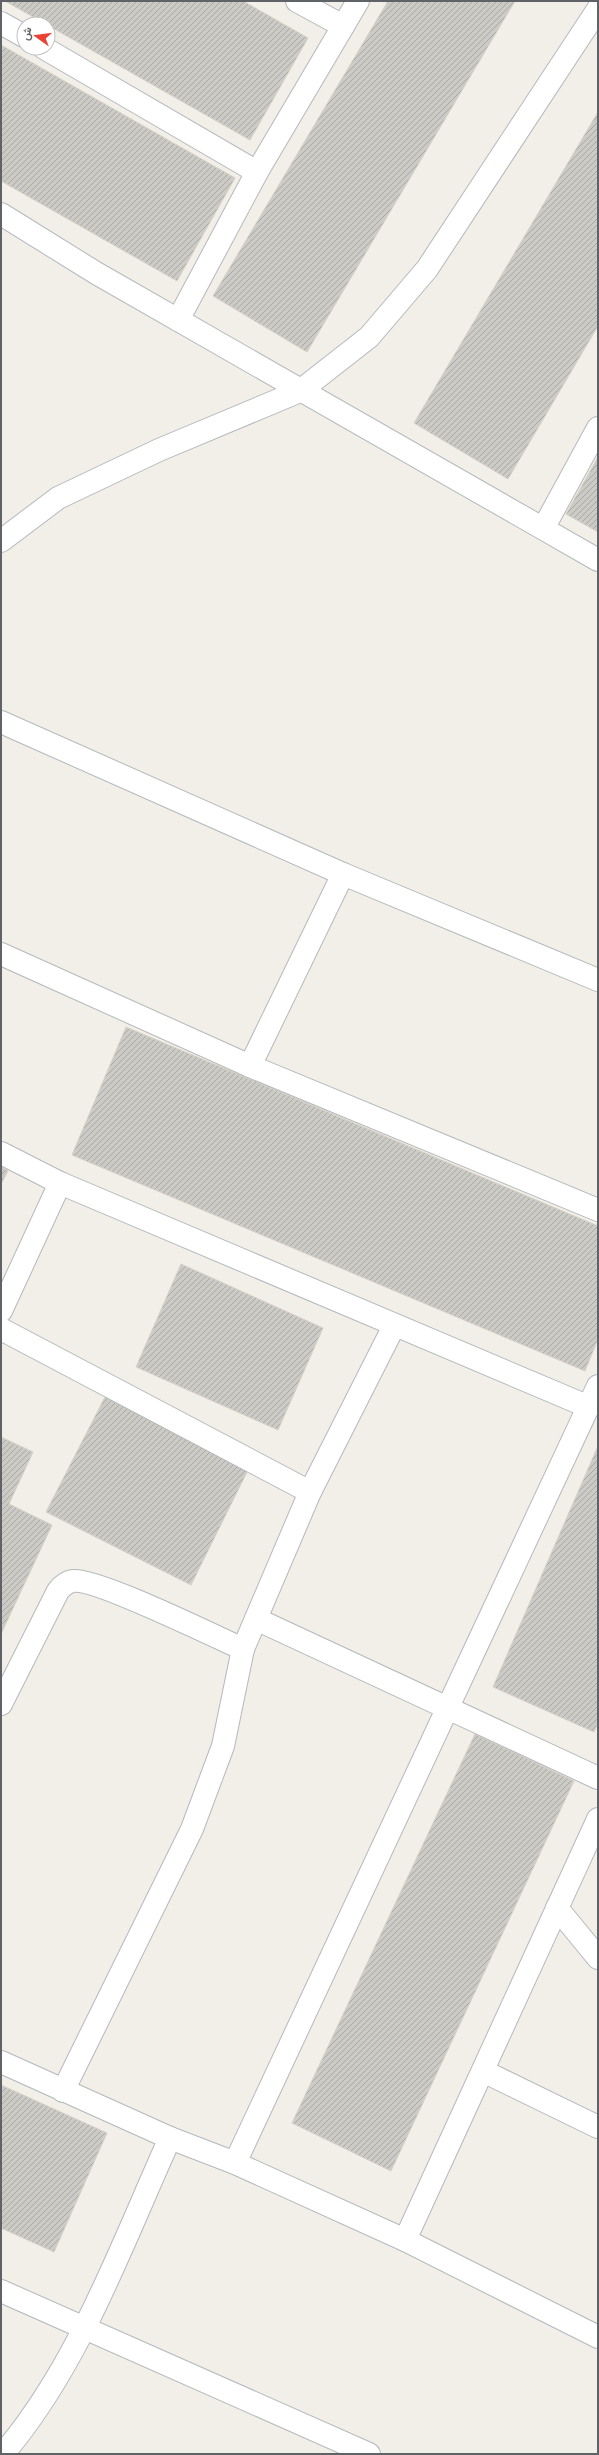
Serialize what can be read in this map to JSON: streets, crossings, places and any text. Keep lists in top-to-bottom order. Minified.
{"north":"left"}
